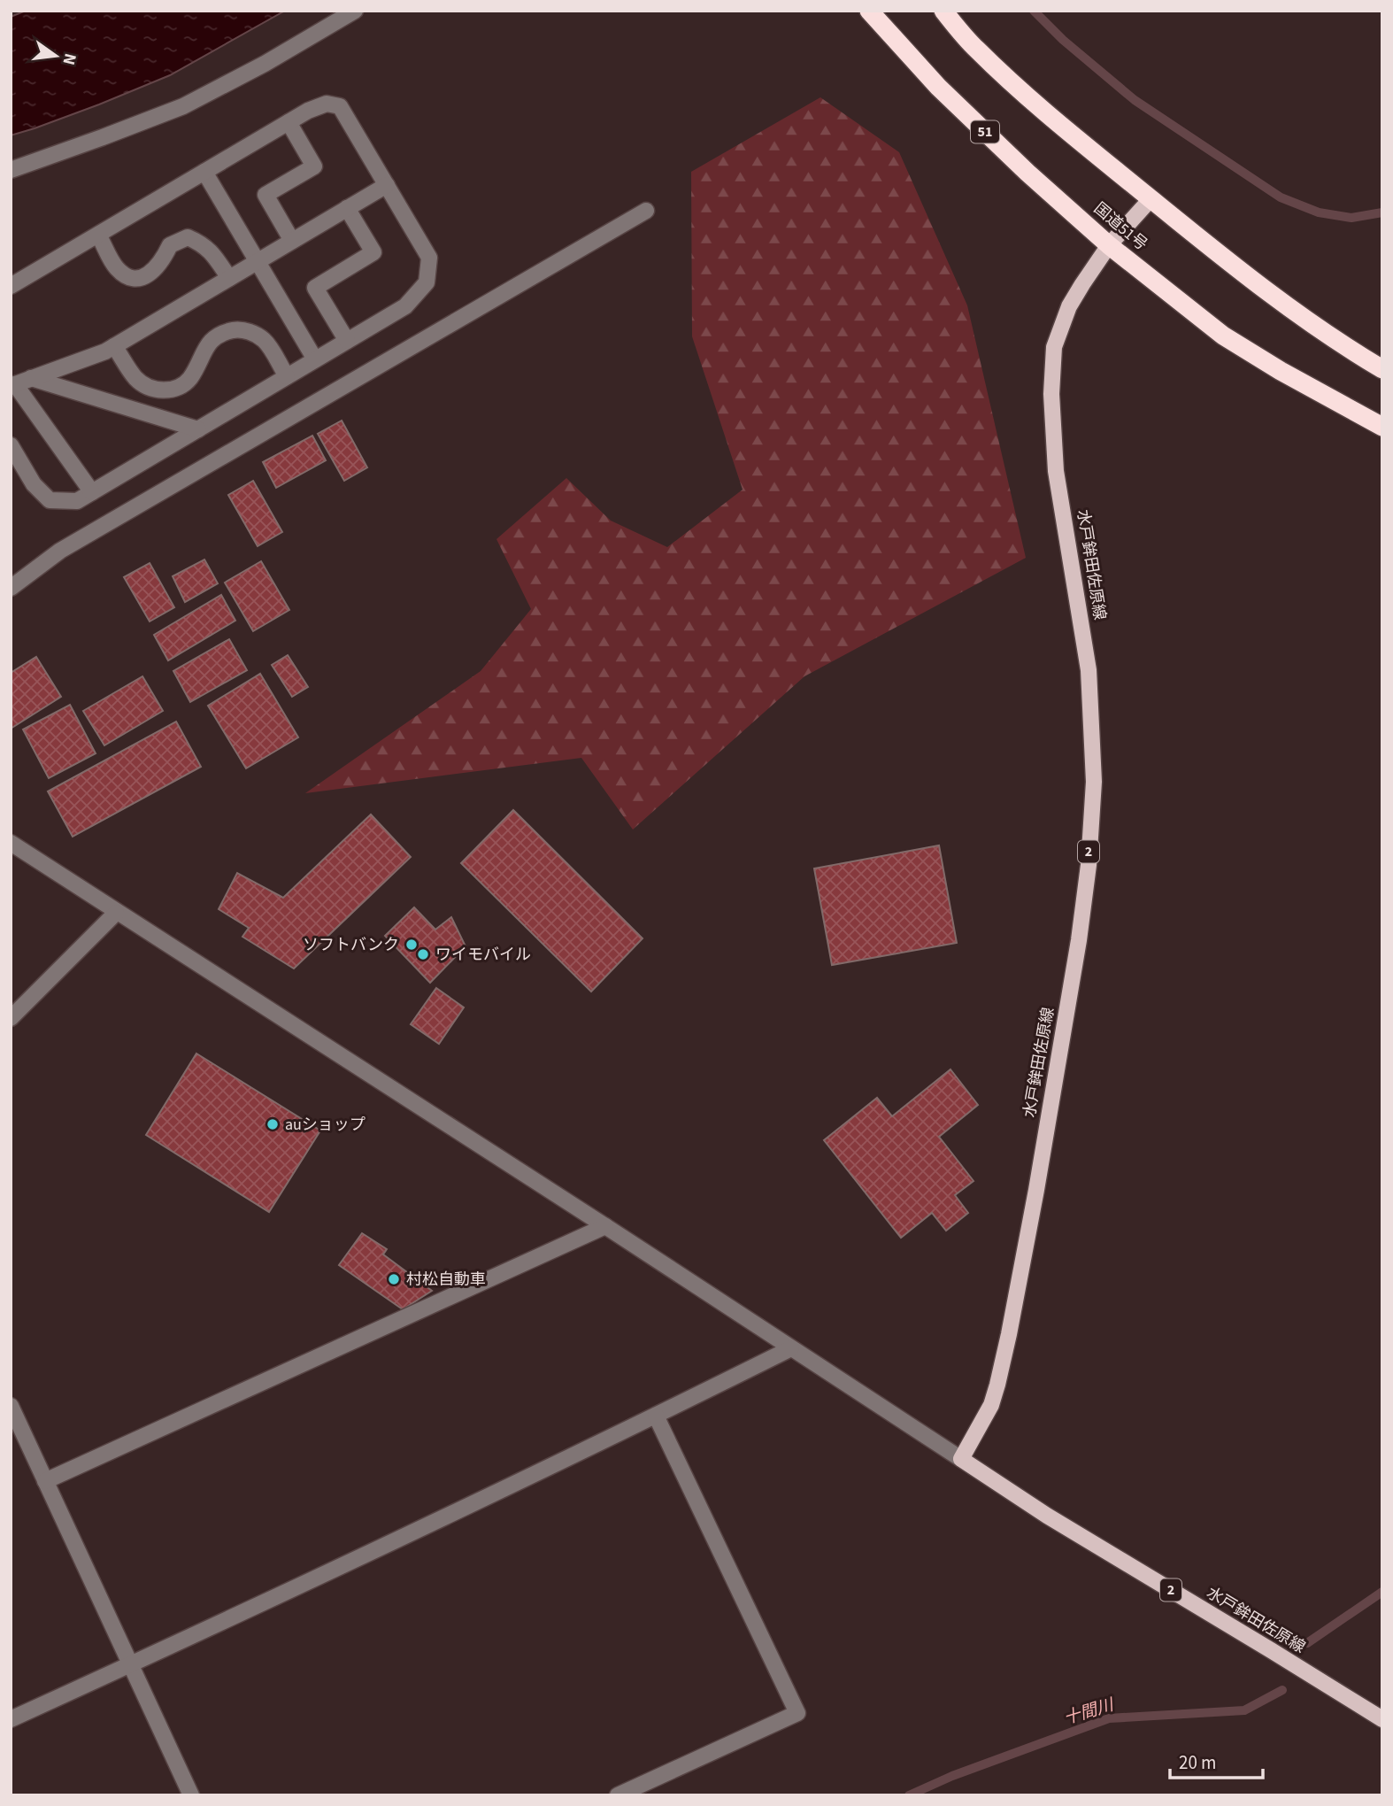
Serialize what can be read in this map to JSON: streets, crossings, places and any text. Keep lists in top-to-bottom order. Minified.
{"streets":{"highway":["51","国道51号"],"main road":["水戸鉾田佐原線","2"]},"crossings":[["国道51号","水戸鉾田佐原線"]],"water":["十間川"],"places":["ソフトバンク","ワイモバイル","auショップ","村松自動車"],"scale_bar":"20 m","north":"right"}
